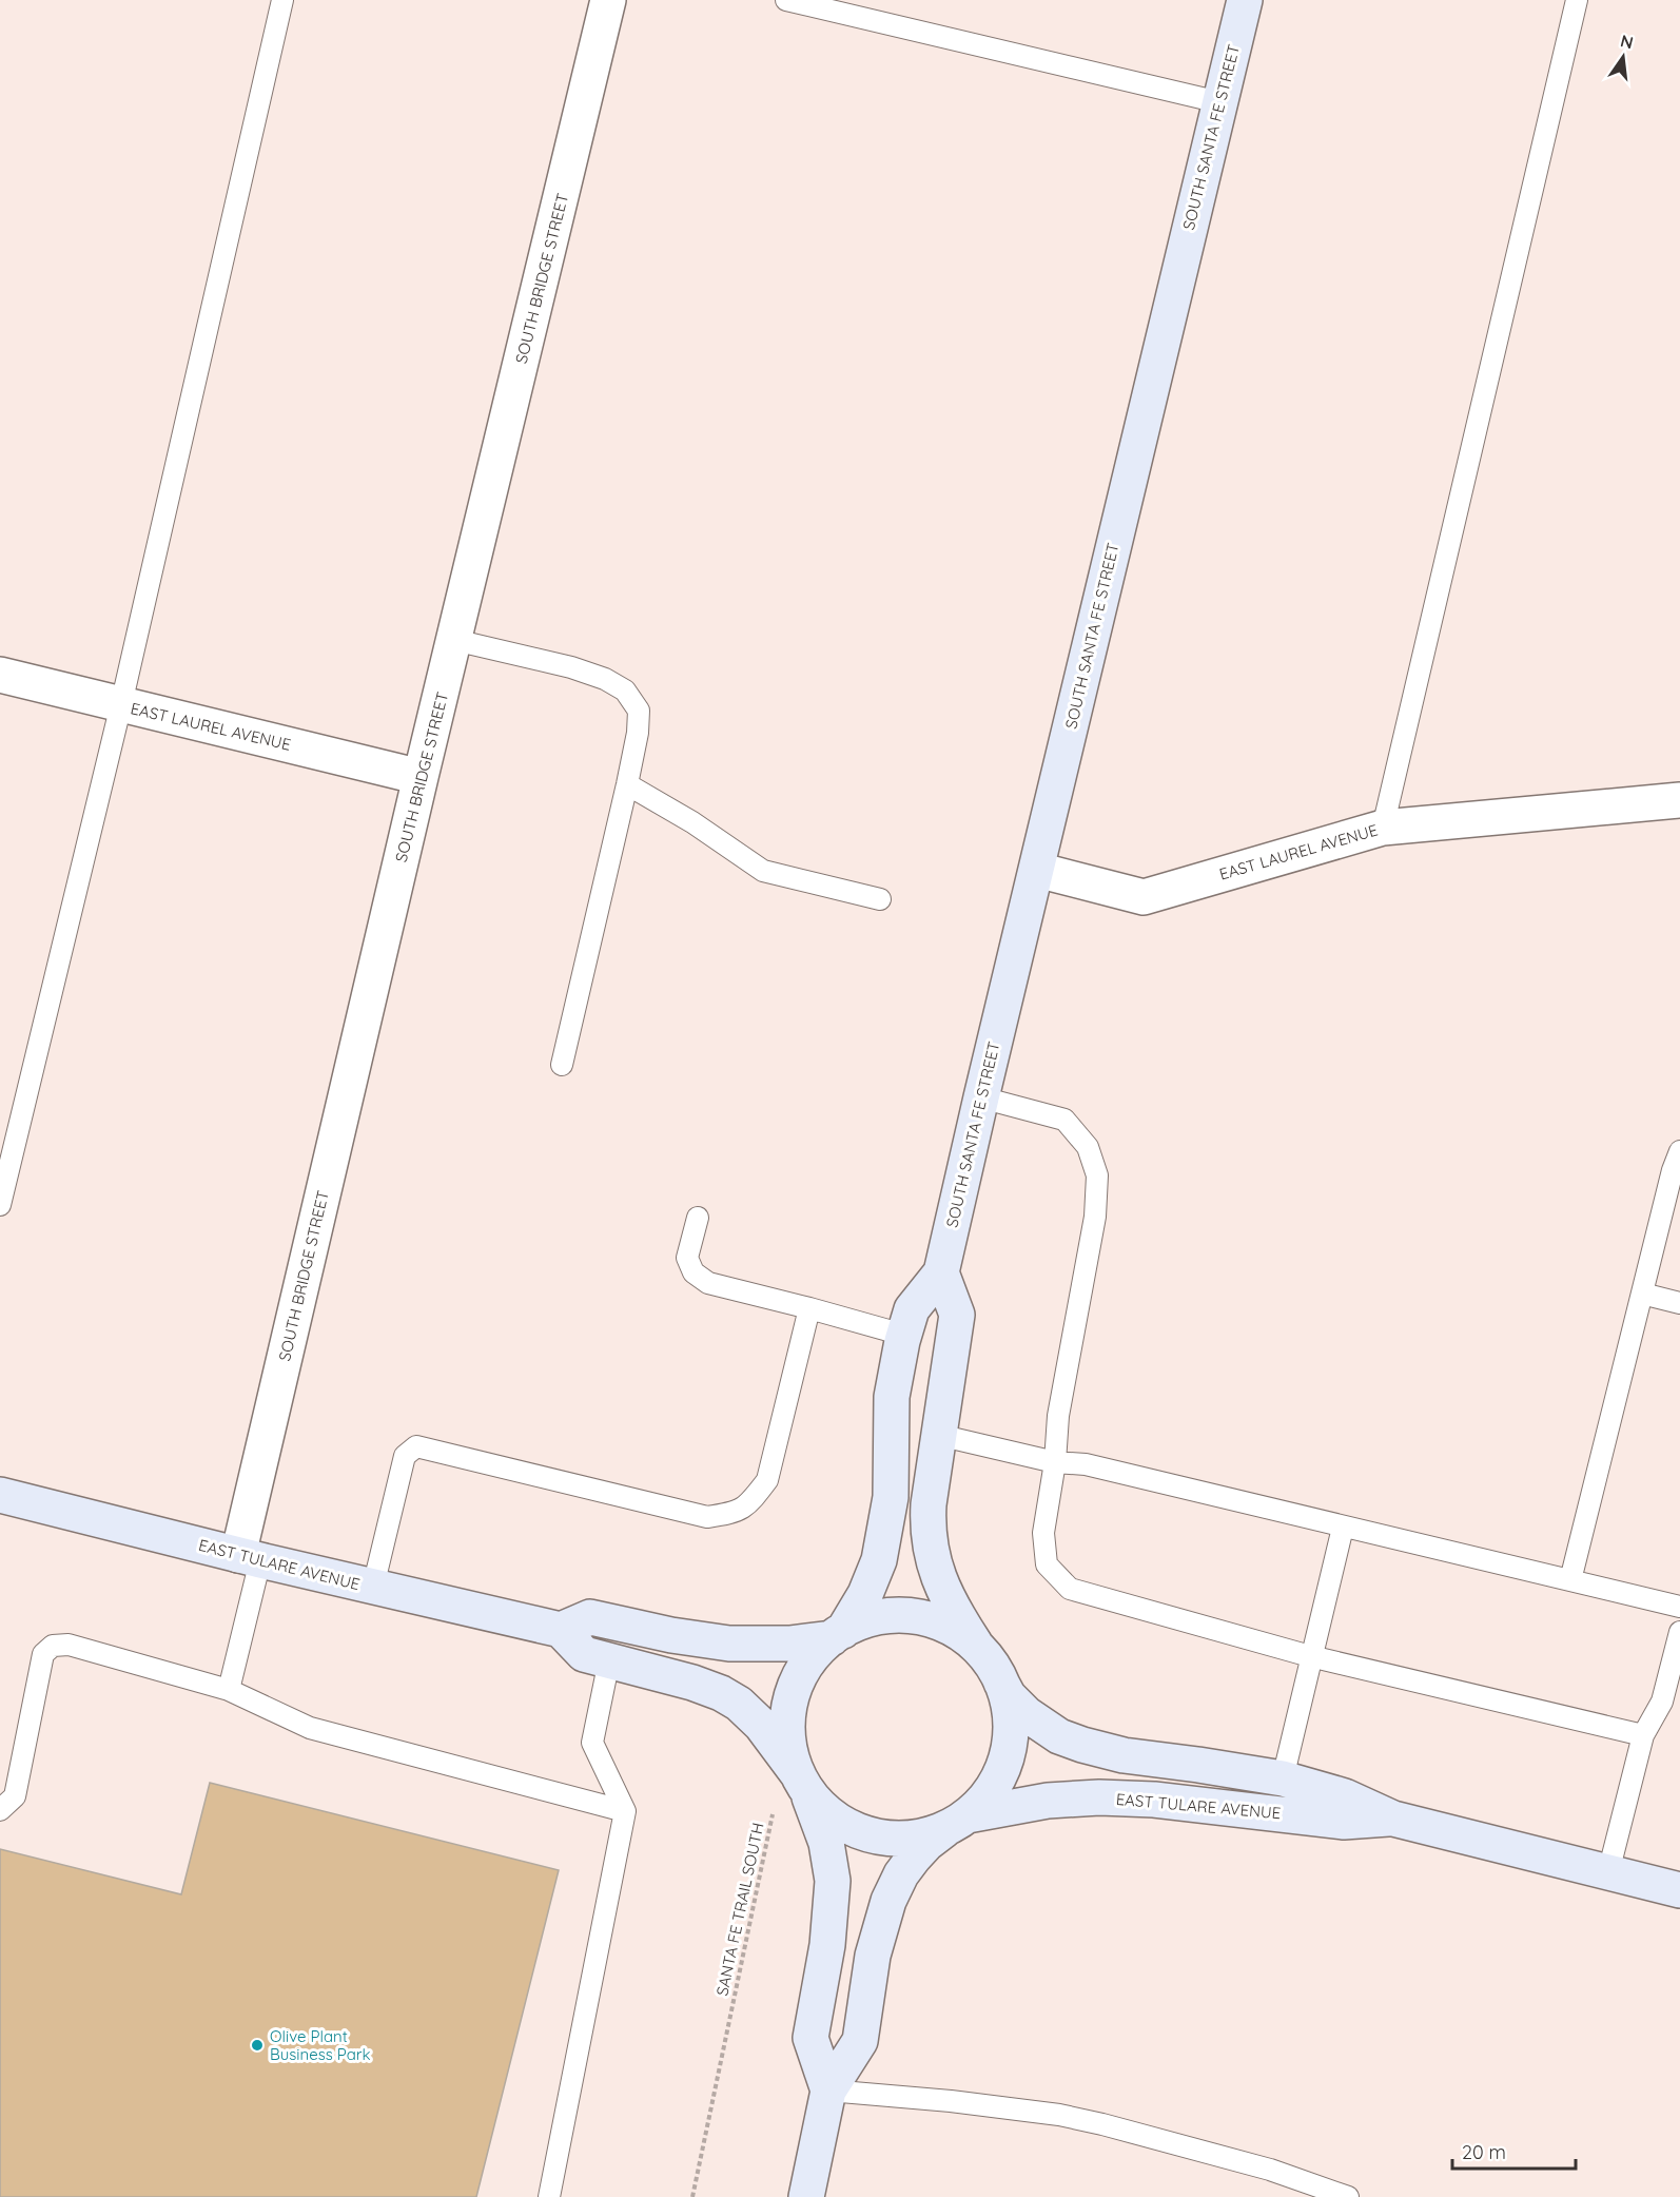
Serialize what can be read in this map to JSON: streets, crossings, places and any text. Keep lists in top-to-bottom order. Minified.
{"streets":{"street":["SOUTH SANTA FE STREET","SOUTH BRIDGE STREET","EAST LAUREL AVENUE","EAST TULARE AVENUE"],"path":["SANTA FE TRAIL SOUTH"]},"crossings":[["SOUTH SANTA FE STREET","EAST LAUREL AVENUE"],["SOUTH SANTA FE STREET","EAST TULARE AVENUE"],["SOUTH BRIDGE STREET","EAST LAUREL AVENUE"],["SOUTH BRIDGE STREET","EAST TULARE AVENUE"]],"places":["Olive Plant Business Park"],"scale_bar":"20 m","north":"top"}
